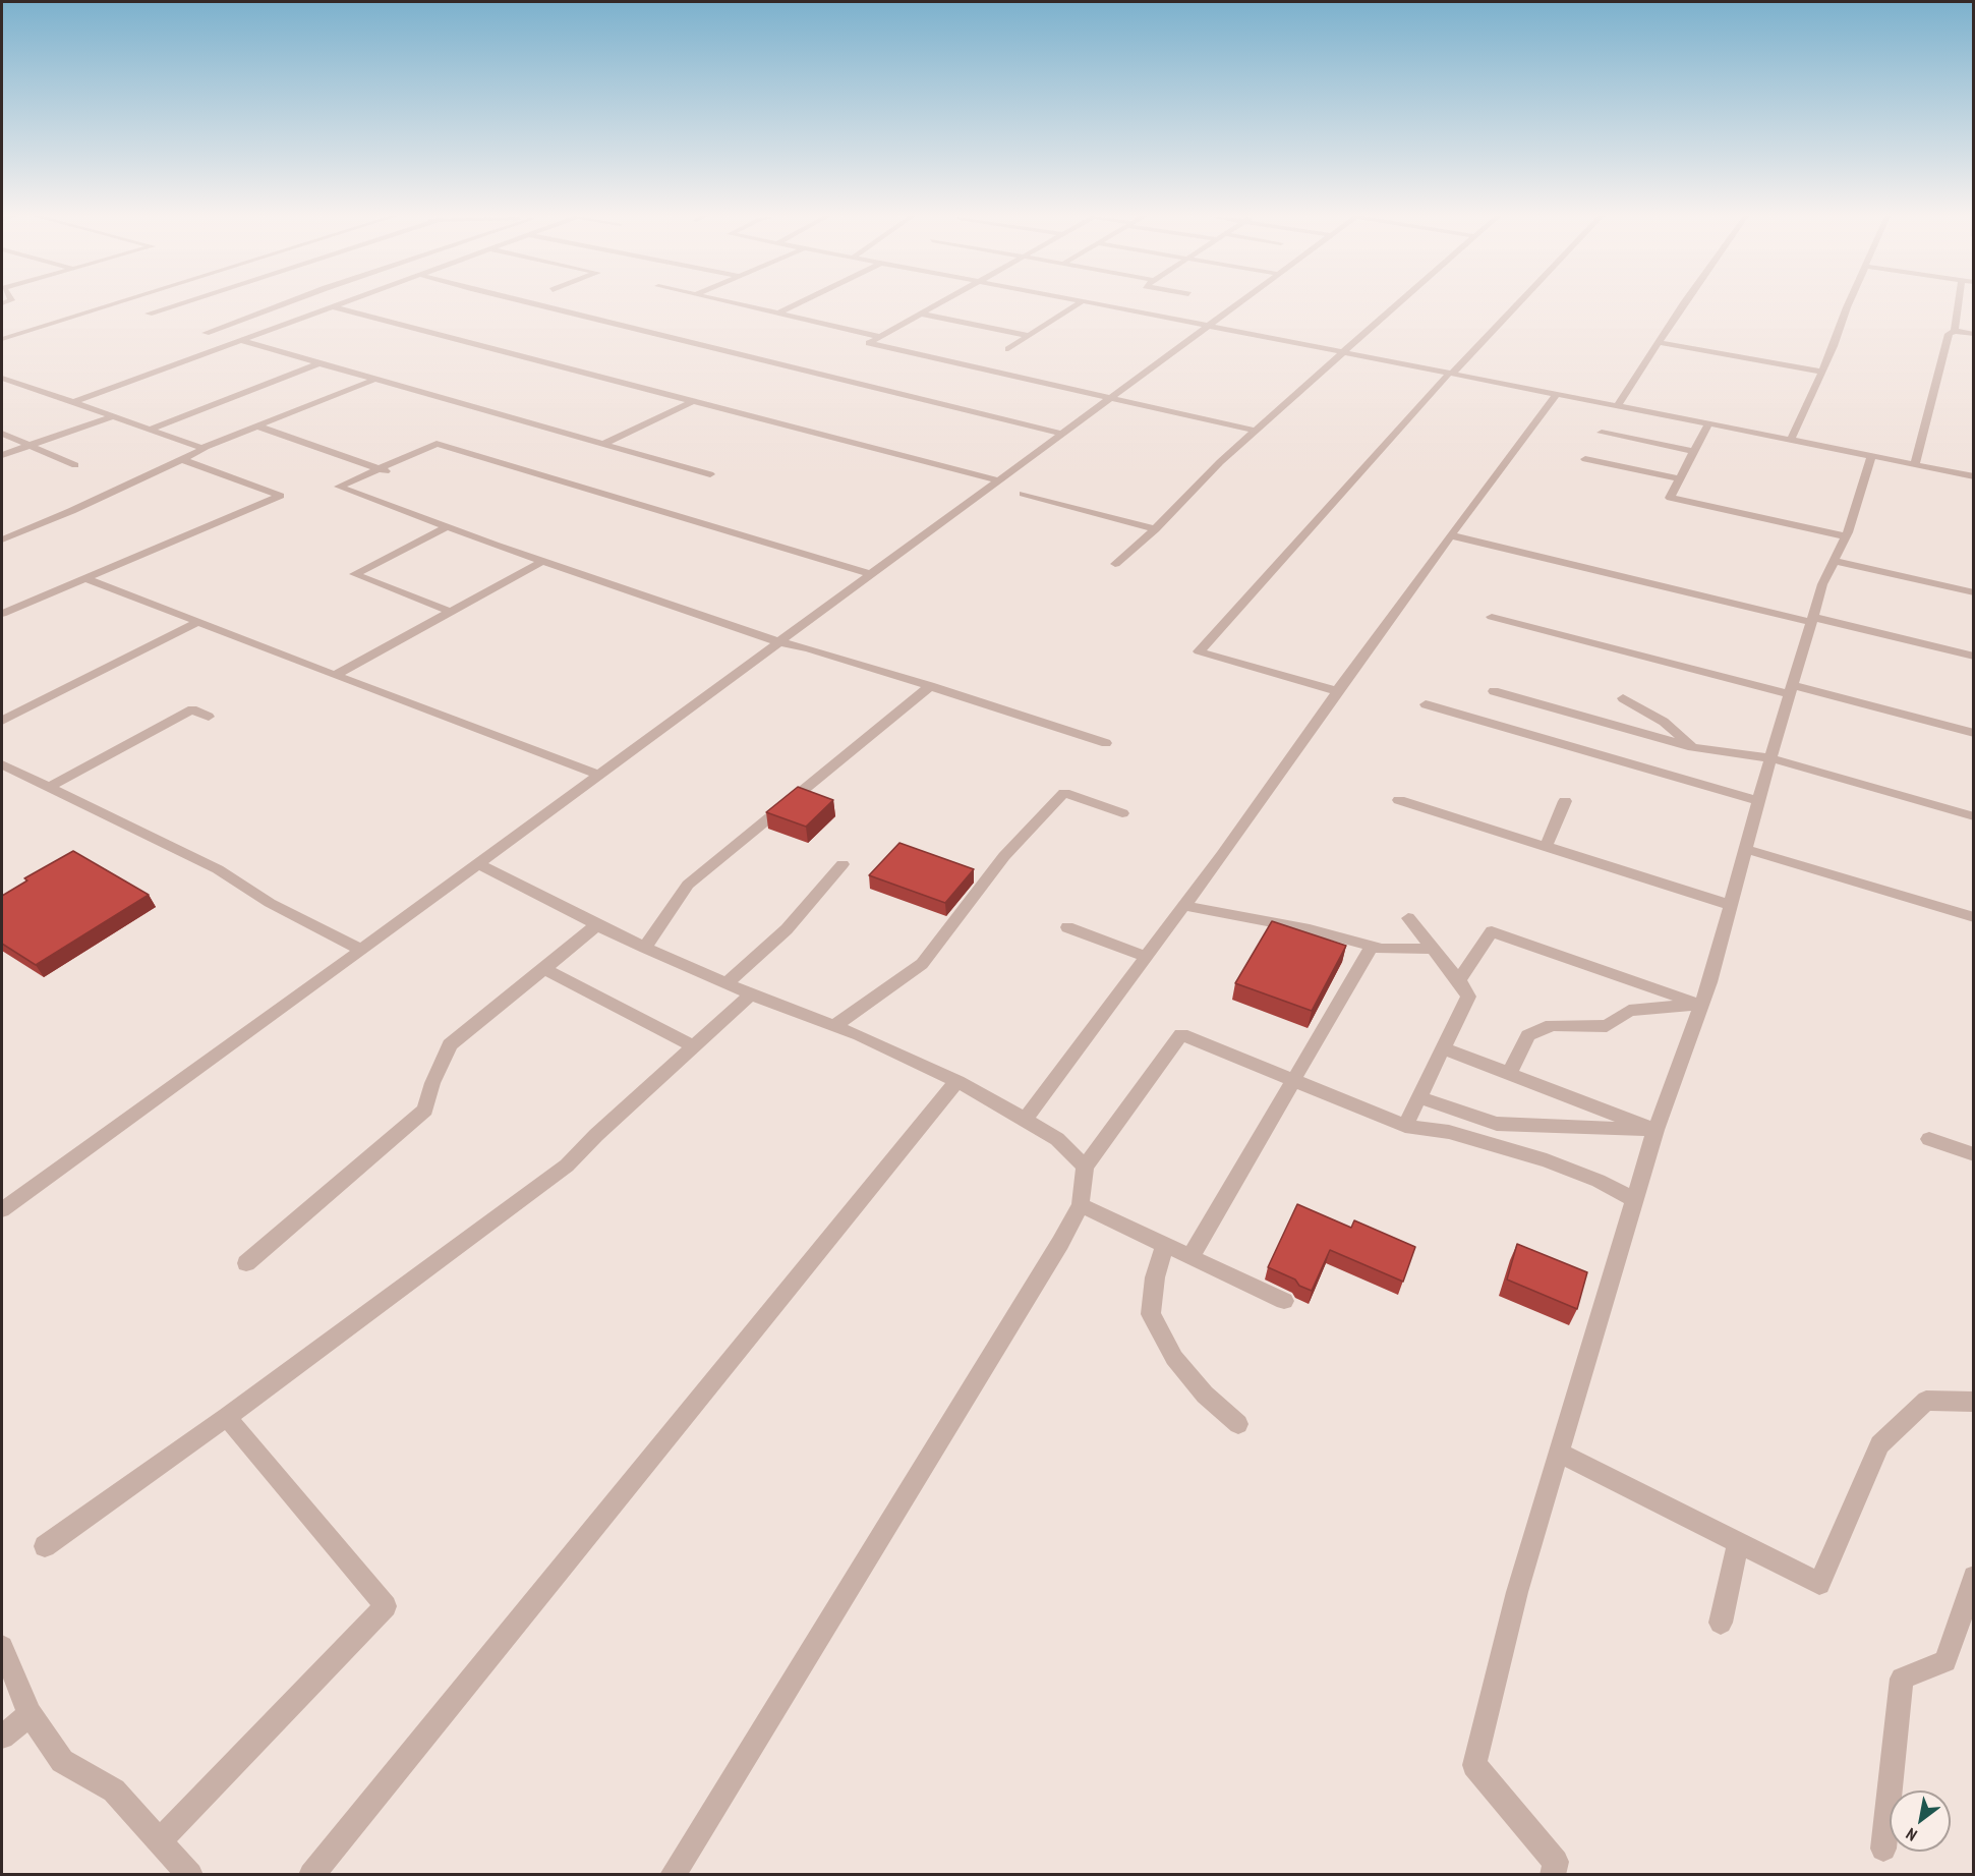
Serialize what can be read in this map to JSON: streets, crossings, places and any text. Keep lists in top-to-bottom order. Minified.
{"north":"bottom left"}
